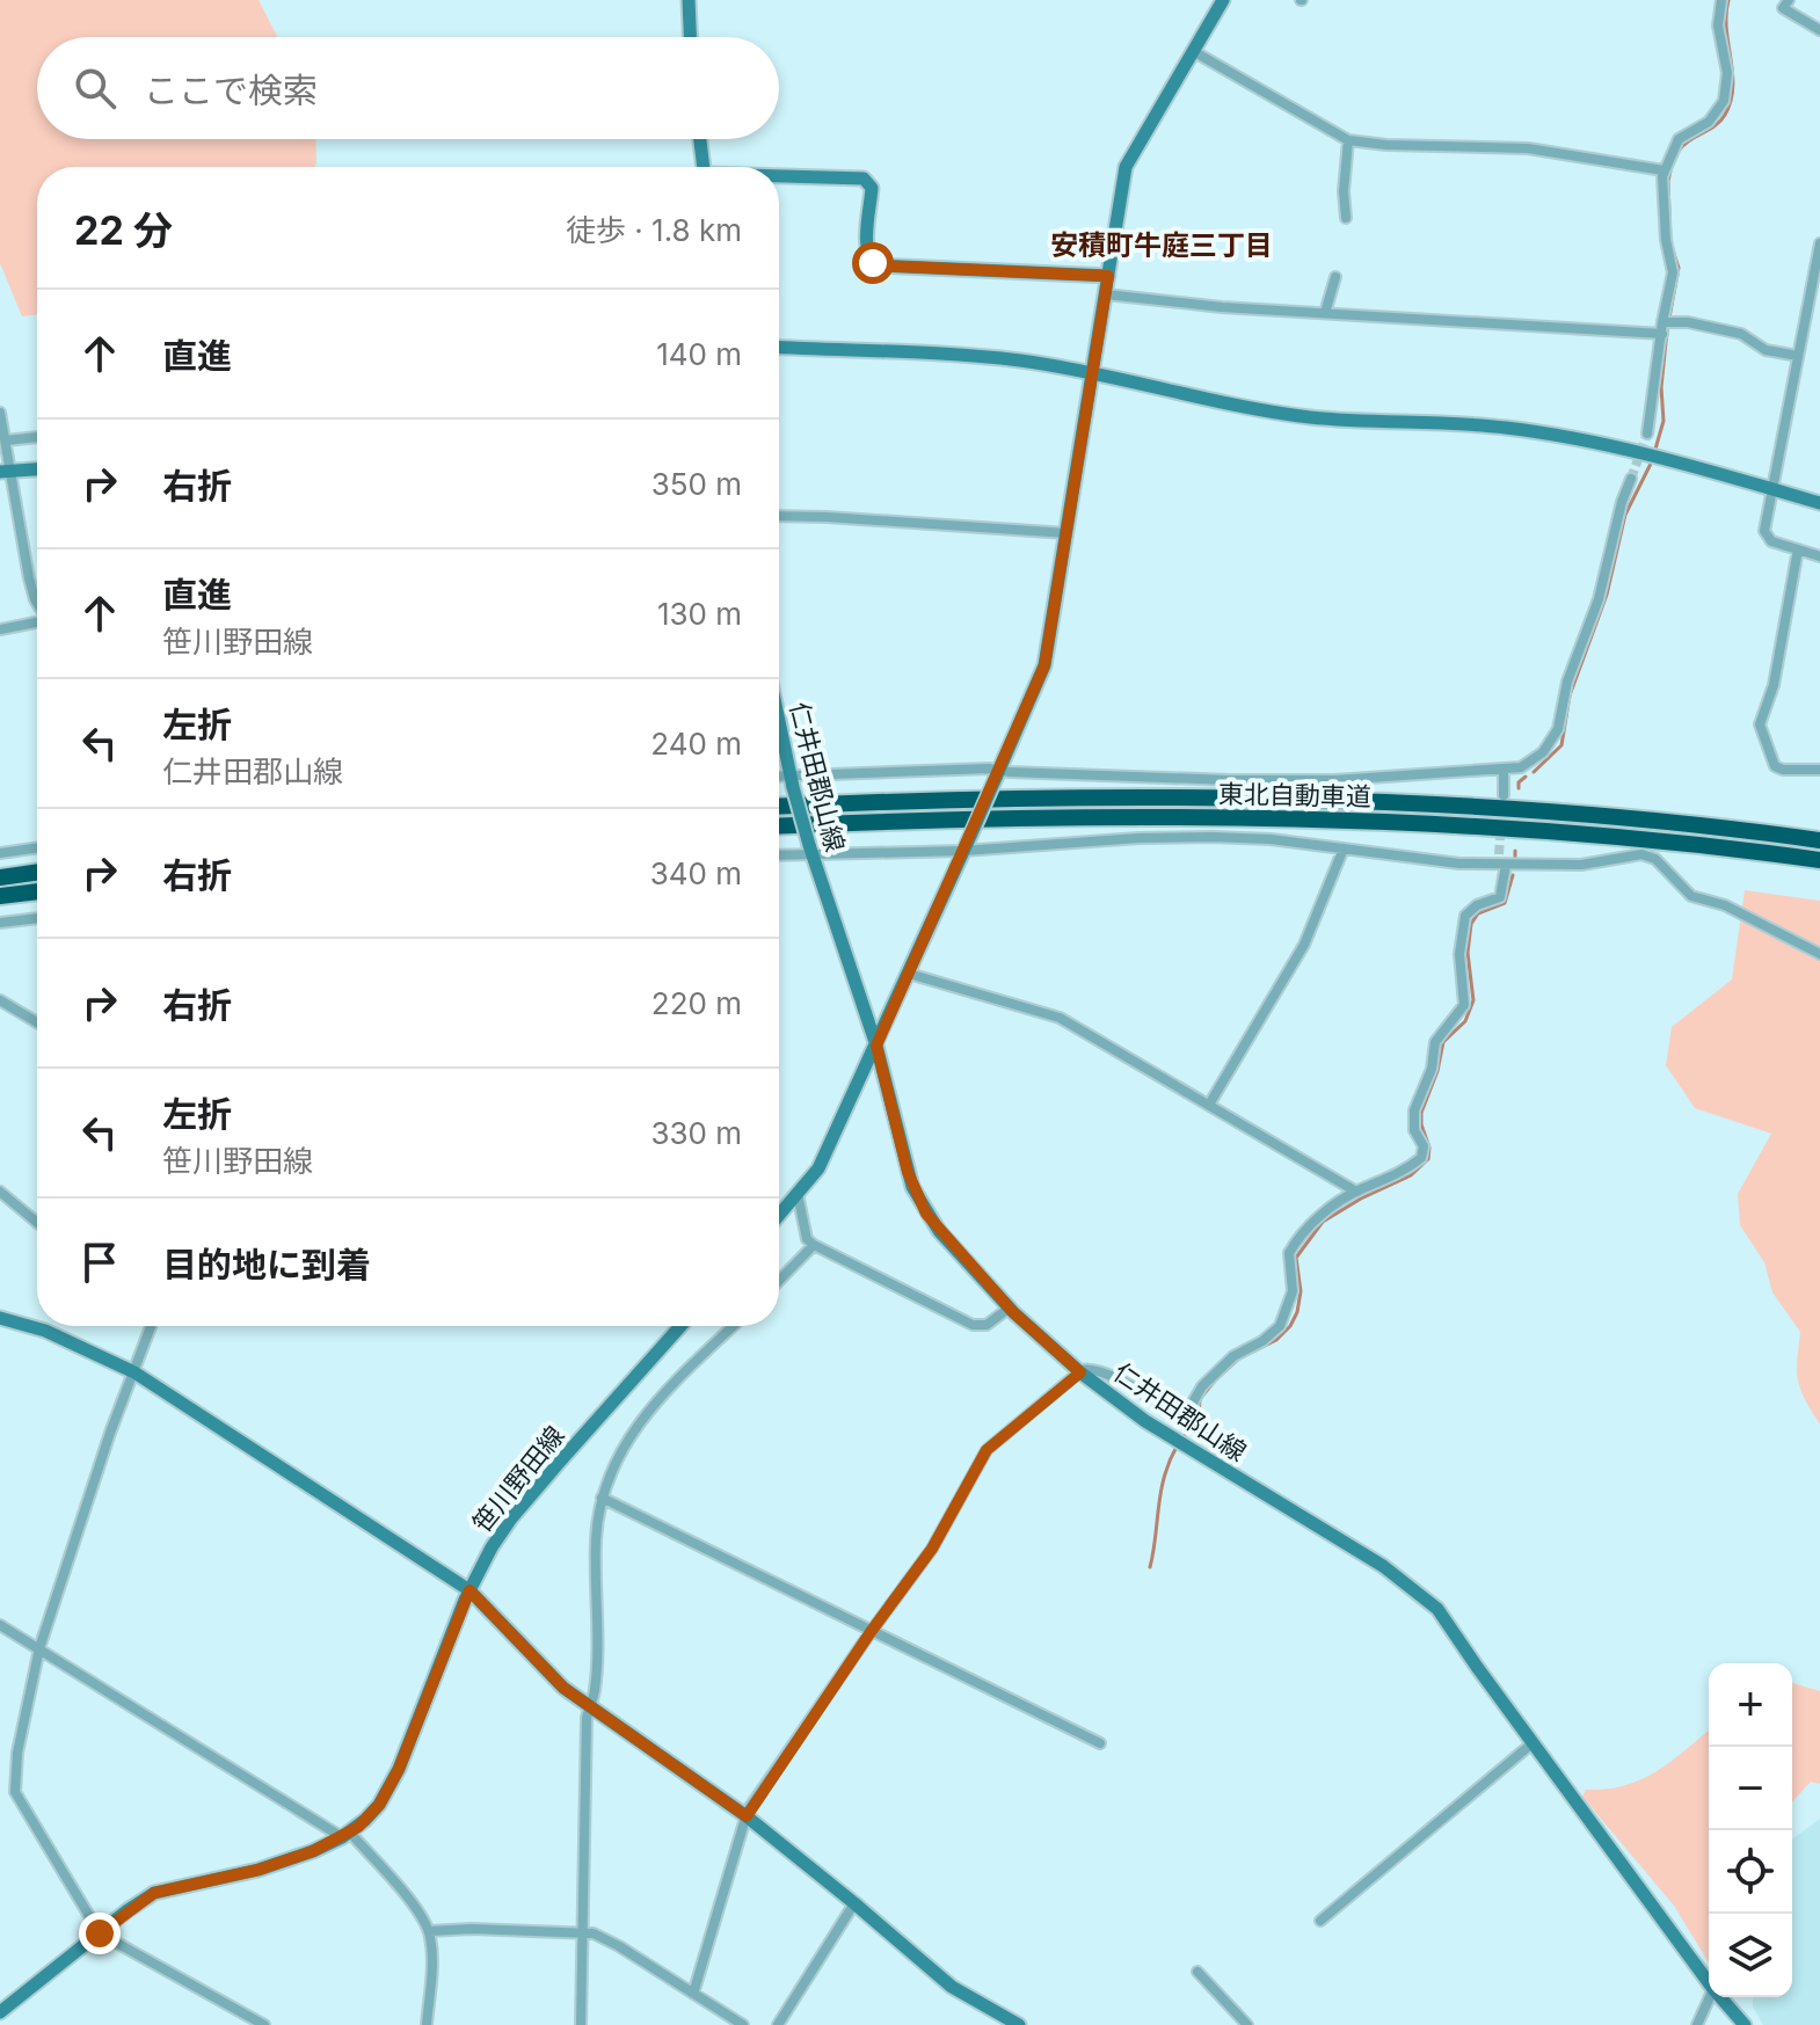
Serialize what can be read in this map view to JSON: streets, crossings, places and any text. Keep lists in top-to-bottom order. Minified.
{"streets":{"highway":["東北自動車道"],"street":["仁井田郡山線","笹川野田線"]},"districts":["安積町牛庭三丁目"],"page":{"search":"ここで検索","heading":["22 分","徒歩 · 1.8 km"],"list":[["直進","140 m"],["右折","350 m"],["直進","笹川野田線","130 m"],["左折","仁井田郡山線","240 m"],["右折","340 m"],["右折","220 m"],["左折","笹川野田線","330 m"],"目的地に到着"],"map_buttons":["+","−"]}}
